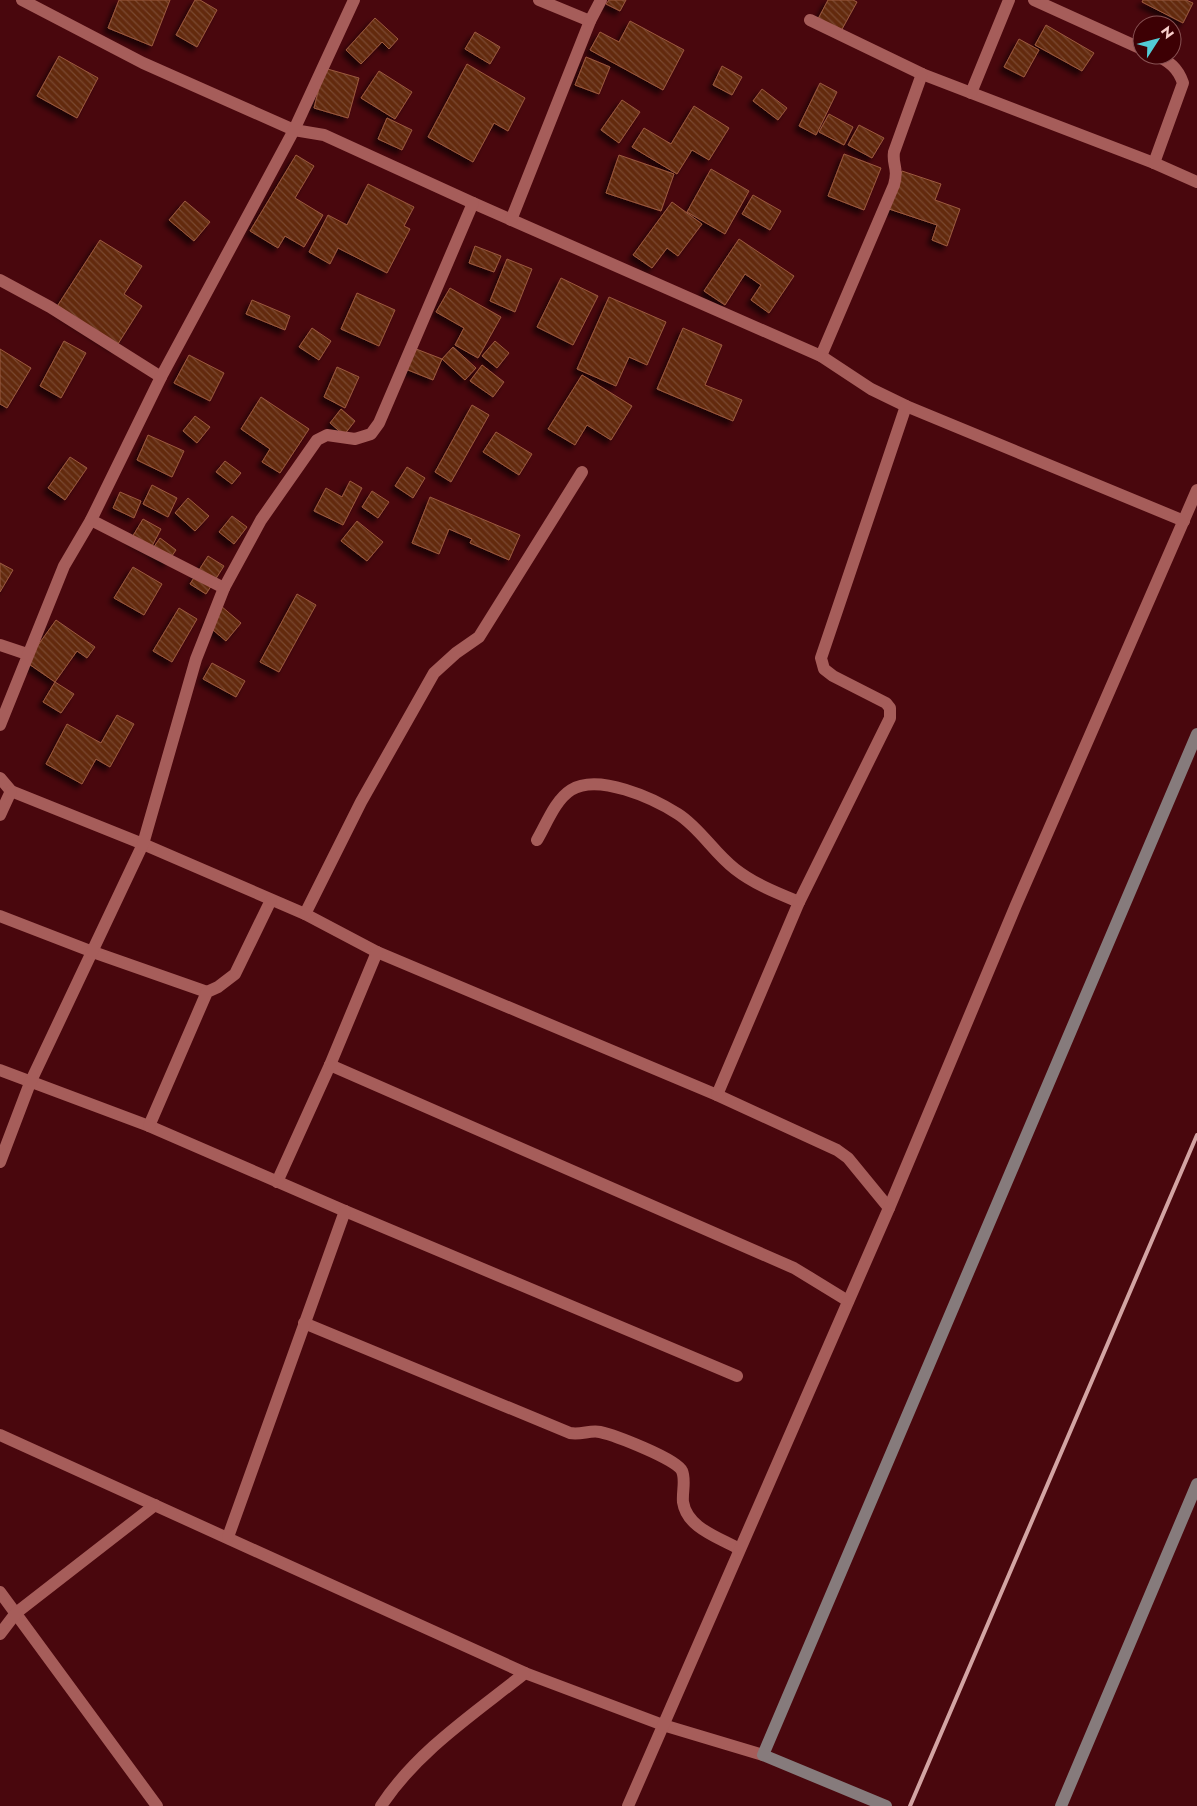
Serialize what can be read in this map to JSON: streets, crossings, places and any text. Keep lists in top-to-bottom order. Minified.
{"north":"top right"}
